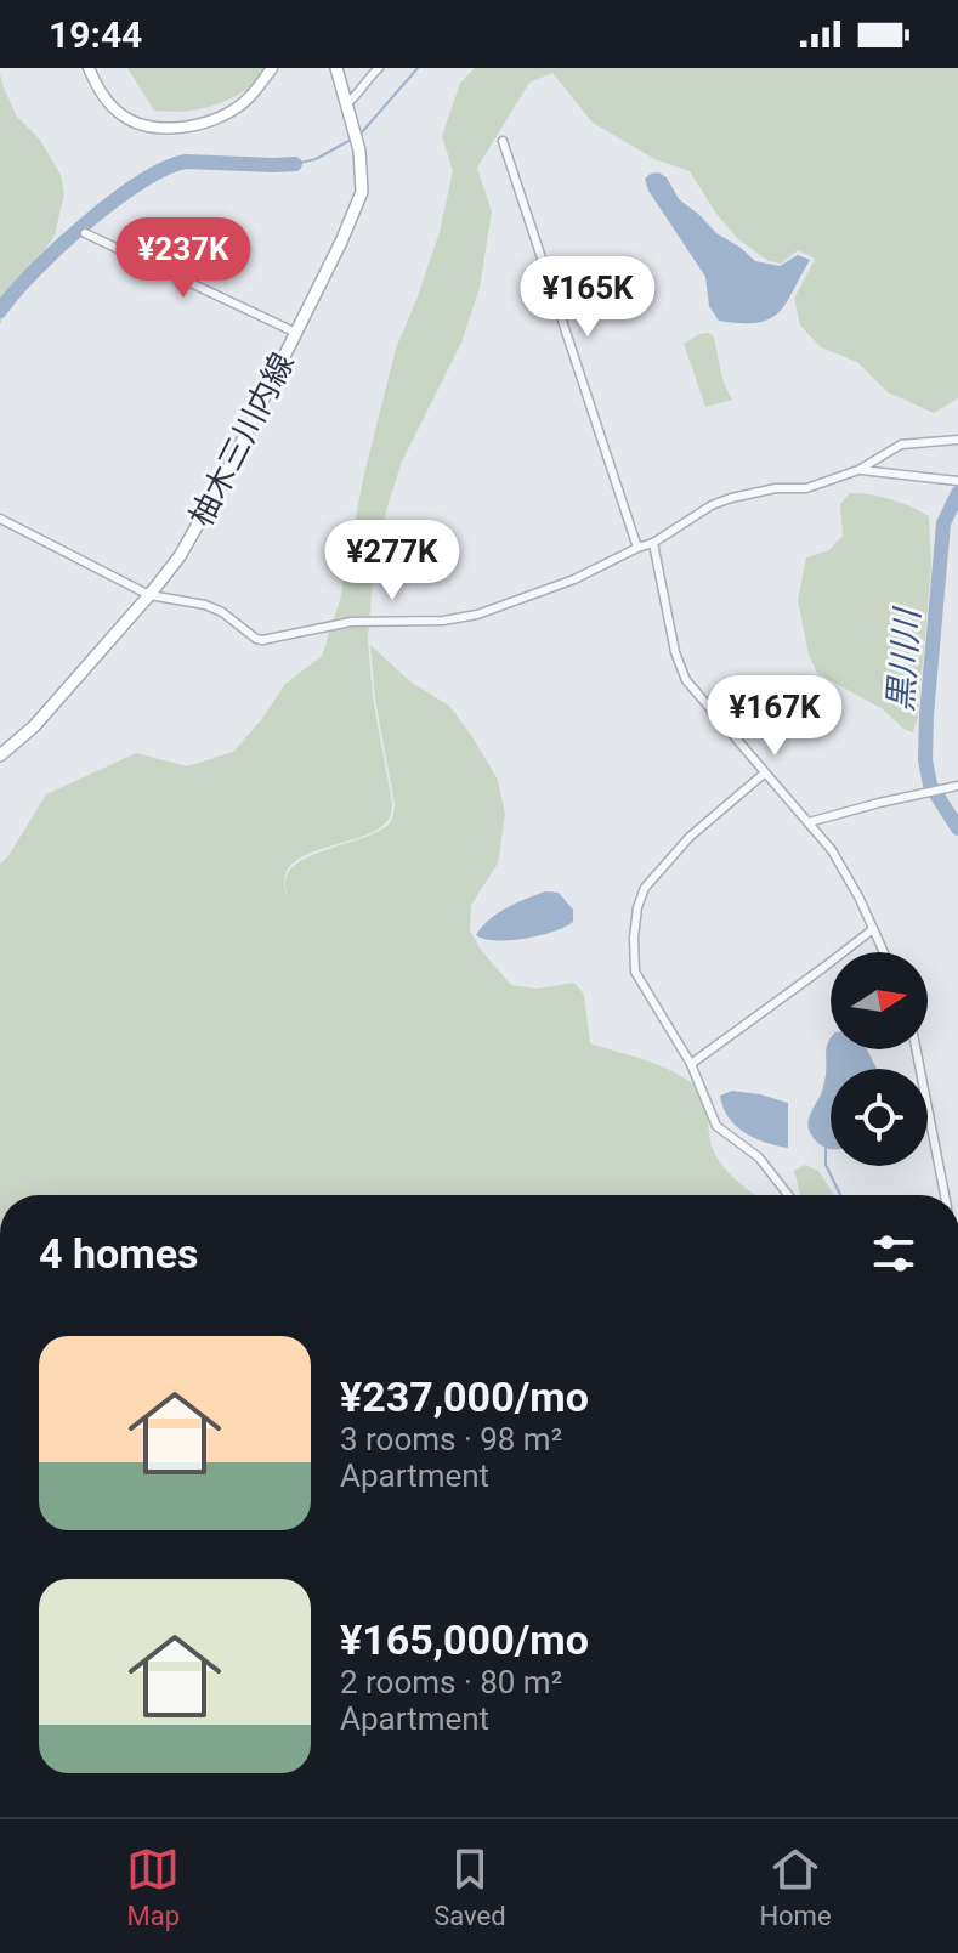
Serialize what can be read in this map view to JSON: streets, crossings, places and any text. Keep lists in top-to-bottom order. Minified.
{"streets":{"main road":["柚木三川内線"]},"water":["黒川川"],"north":"right","page":{"status":"19:44","price":["¥237K","¥165K","¥277K","¥167K"],"heading":"4 homes","list":[{"name":"¥237,000/mo","note":"3 rooms · 98 m² · Apartment"},{"name":"¥165,000/mo","note":"2 rooms · 80 m² · Apartment"}],"tabs":["Map","Saved","Home"]}}
